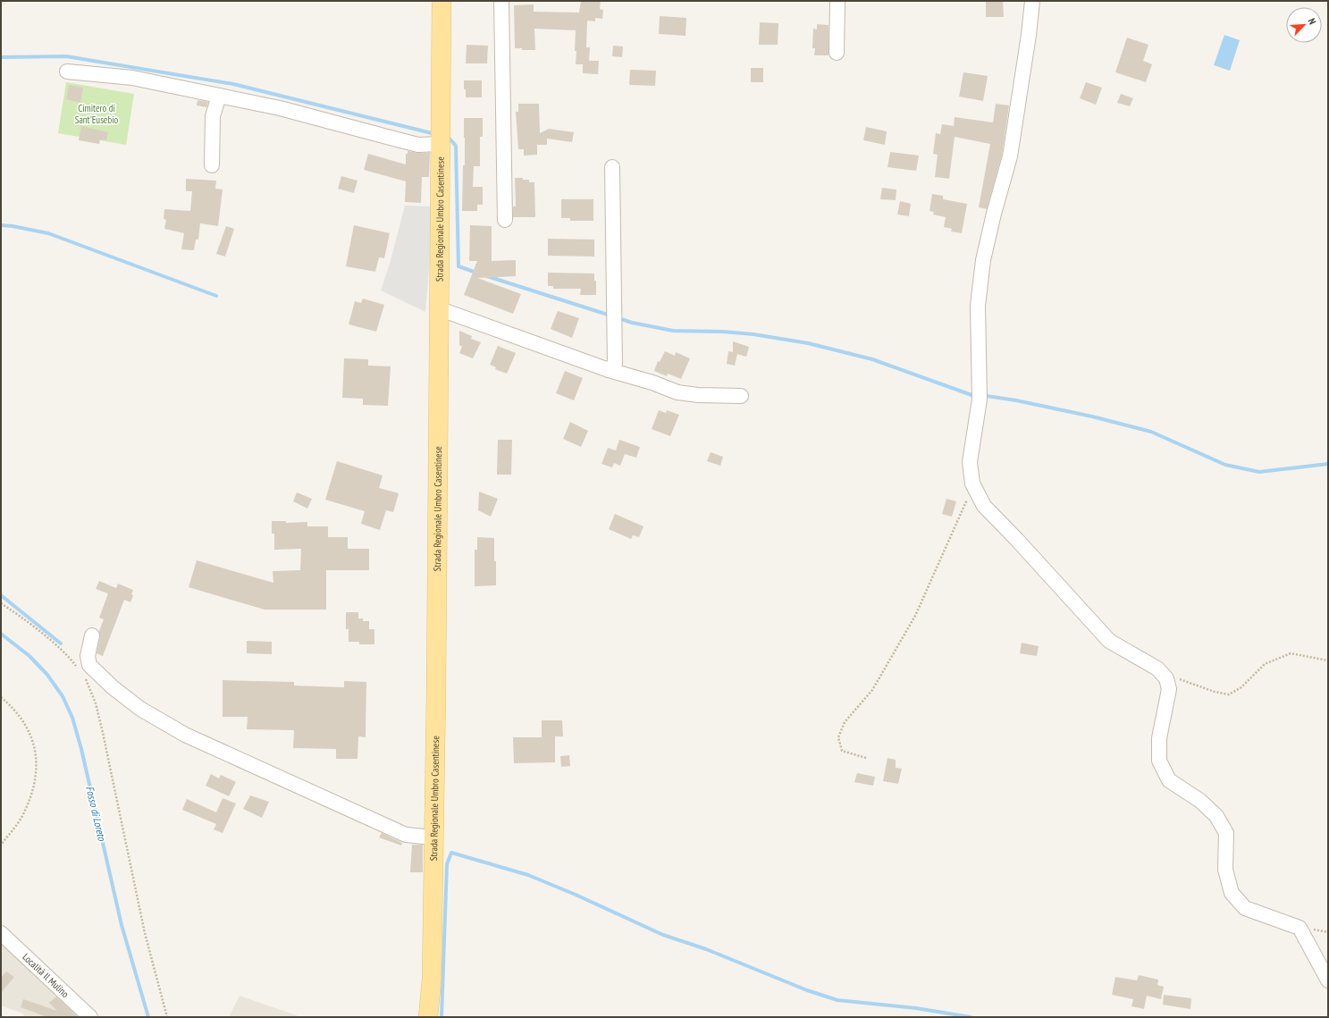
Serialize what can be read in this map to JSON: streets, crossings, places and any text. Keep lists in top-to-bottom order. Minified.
{"streets":{"main road":["Strada Regionale Umbro Casentinese"],"street":["Località Il Mulino"]},"water":["Fosso di Loreto"],"parks":["Cimitero di Sant'Eusebio"],"north":"top right"}
